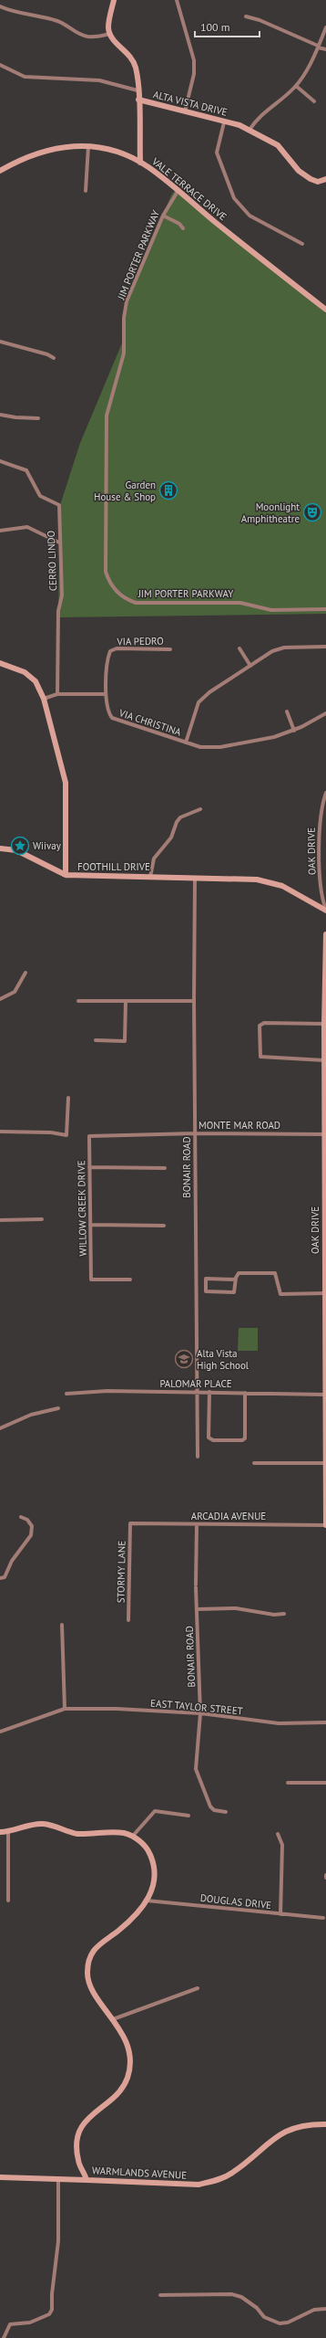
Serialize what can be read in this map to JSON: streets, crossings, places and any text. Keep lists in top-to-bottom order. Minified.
{"streets":{"street":["ALTA VISTA DRIVE","VALE TERRACE DRIVE","JIM PORTER PARKWAY","CERRO LINDO","VIA PEDRO","VIA CHRISTINA","OAK DRIVE","FOOTHILL DRIVE","MONTE MAR ROAD","BONAIR ROAD","WILLOW CREEK DRIVE","PALOMAR PLACE","ARCADIA AVENUE","STORMY LANE","EAST TAYLOR STREET","DOUGLAS DRIVE","WARMLANDS AVENUE"]},"crossings":[["VALE TERRACE DRIVE","JIM PORTER PARKWAY"],["VIA PEDRO","VIA CHRISTINA"],["OAK DRIVE","FOOTHILL DRIVE"],["OAK DRIVE","MONTE MAR ROAD"],["OAK DRIVE","PALOMAR PLACE"],["OAK DRIVE","ARCADIA AVENUE"],["FOOTHILL DRIVE","BONAIR ROAD"],["MONTE MAR ROAD","BONAIR ROAD"],["MONTE MAR ROAD","WILLOW CREEK DRIVE"],["BONAIR ROAD","PALOMAR PLACE"],["BONAIR ROAD","ARCADIA AVENUE"],["BONAIR ROAD","EAST TAYLOR STREET"],["ARCADIA AVENUE","STORMY LANE"],["DOUGLAS DRIVE","WARMLANDS AVENUE"]],"places":{"building":["Garden House & Shop"],"theatre":["Moonlight Amphitheatre"],"place":["Wiivay"],"school or university":["Alta Vista High School"]},"scale_bar":"100 m"}
